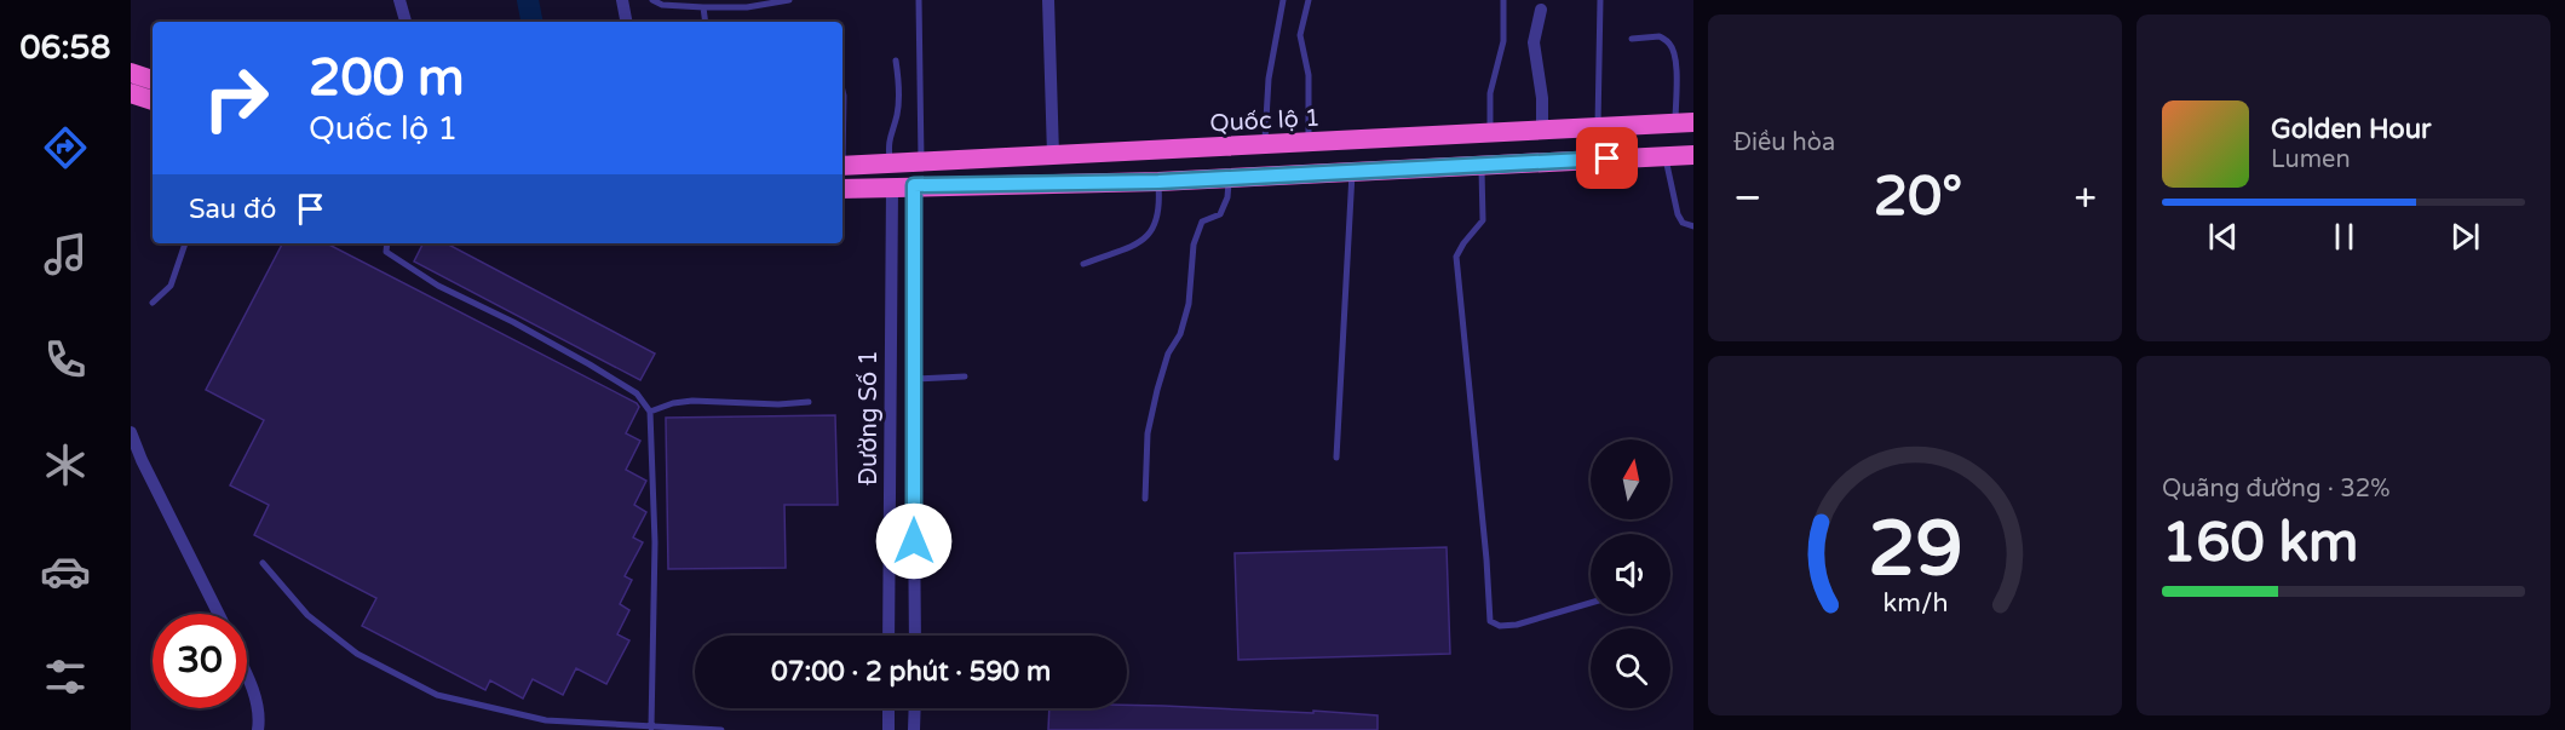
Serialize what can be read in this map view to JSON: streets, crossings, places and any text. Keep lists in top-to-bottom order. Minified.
{"streets":{"highway":["Quốc lộ 1"],"street":["Đường Số 1"]},"north":"top","page":{"tabs":"06:58","tile":["Điều hòa",["Quãng đường · 32%","160 km"]],"turn":["200 m","Quốc lộ 1"],"song":["Golden Hour","Lumen"],"heat":["−","20°","+"],"then":"Sau đó","limit":"30","trip":"07:00 · 2 phút · 590 m","gauge":["29","km/h"]}}
